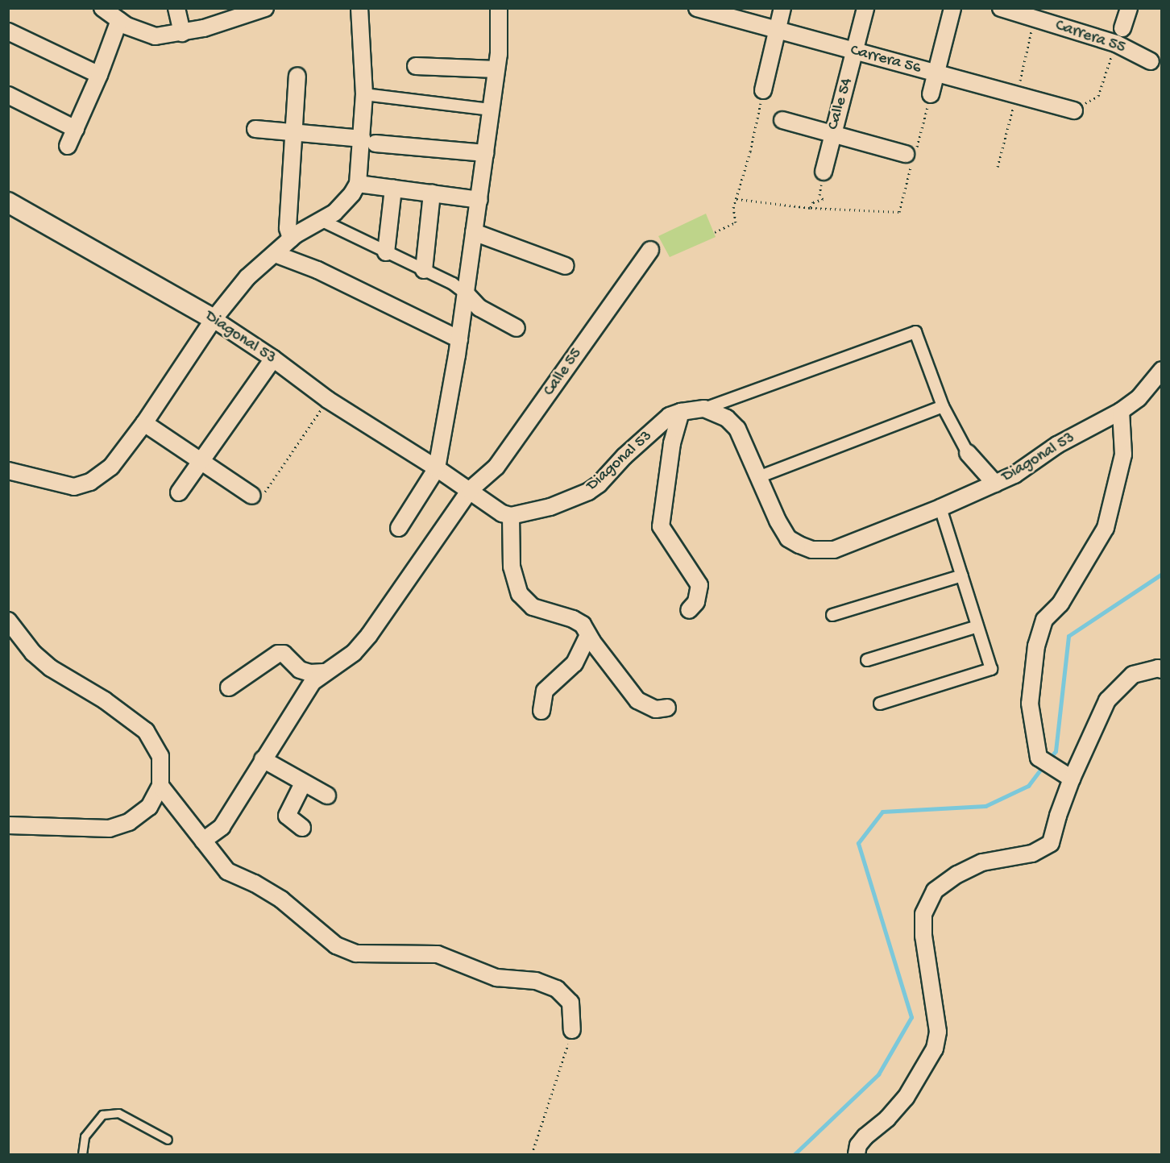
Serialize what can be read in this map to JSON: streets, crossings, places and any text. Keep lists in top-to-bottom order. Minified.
{"streets":{"street":["Carrera 55","Carrera 56","Calle 54","Diagonal 53","Calle 55"]},"crossings":[["Carrera 56","Calle 54"],["Diagonal 53","Calle 55"]]}
